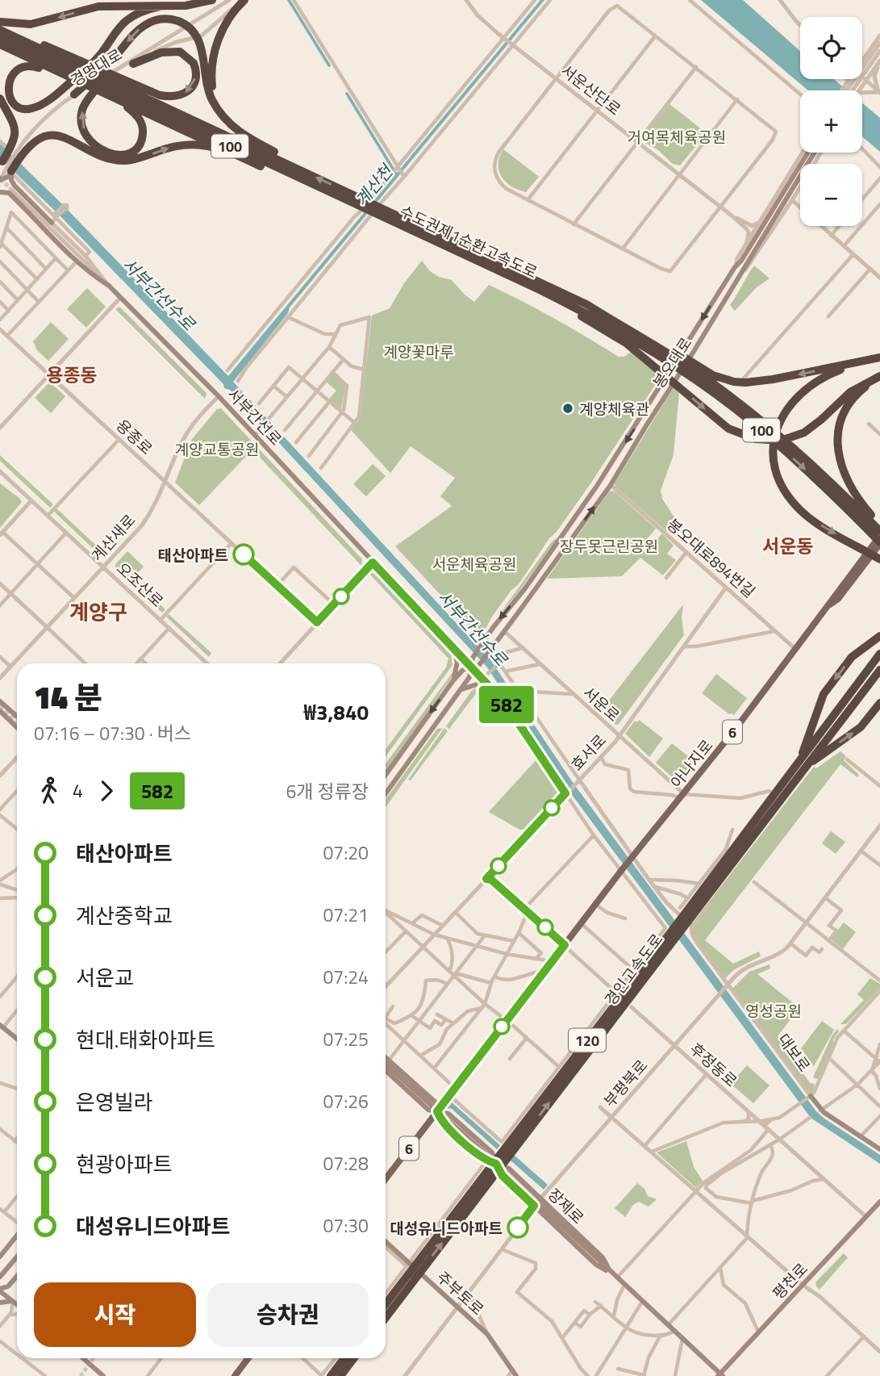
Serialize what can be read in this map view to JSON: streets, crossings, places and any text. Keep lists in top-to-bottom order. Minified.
{"streets":{"highway":["100","수도권제1순환고속도로","경인고속도로","120"],"main road":["봉오대로","서부간선로","6","아나지로","대보로","장제로","평천로","주부토로"],"street":["경명대로","서운산단로","용종로","계산새로","봉오대로894번길","오조산로","서운로","효서로","후정동로","부평북로"]},"crossings":[["100","수도권제1순환고속도로"],["100","아나지로"],["봉오대로","서부간선로"],["봉오대로","봉오대로894번길"],["봉오대로","서운로"],["서부간선로","계산새로"],["서부간선로","효서로"],["용종로","계산새로"],["계산새로","오조산로"],["봉오대로894번길","효서로"],["봉오대로894번길","아나지로"],["서운로","효서로"],["서운로","아나지로"],["6","아나지로"],["6","대보로"],["6","장제로"],["효서로","대보로"],["아나지로","대보로"],["경인고속도로","대보로"],["대보로","부평북로"],["후정동로","부평북로"],["후정동로","평천로"],["부평북로","장제로"],["부평북로","주부토로"],["장제로","평천로"]],"districts":["용종동","서운동","계양구"],"water":["계산천","서부간선수로"],"parks":["거여목체육공원","계양꽃마루","계양교통공원","장두못근린공원","서운체육공원","영성공원"],"places":["계양체육관","태산아파트","대성유니드아파트"],"lines":["bus line 582"],"page":{"on_map":"582","map_buttons":["+","−"],"heading":["14 분","07:16 – 07:30 · 버스","₩3,840"],"legs":["4","582","6개 정류장"],"list":[{"name":"태산아파트","value":"07:20"},{"name":"계산중학교","value":"07:21"},{"name":"서운교","value":"07:24"},{"name":"현대.태화아파트","value":"07:25"},{"name":"은영빌라","value":"07:26"},{"name":"현광아파트","value":"07:28"},{"name":"대성유니드아파트","value":"07:30"}],"buttons":["시작","승차권"]}}
